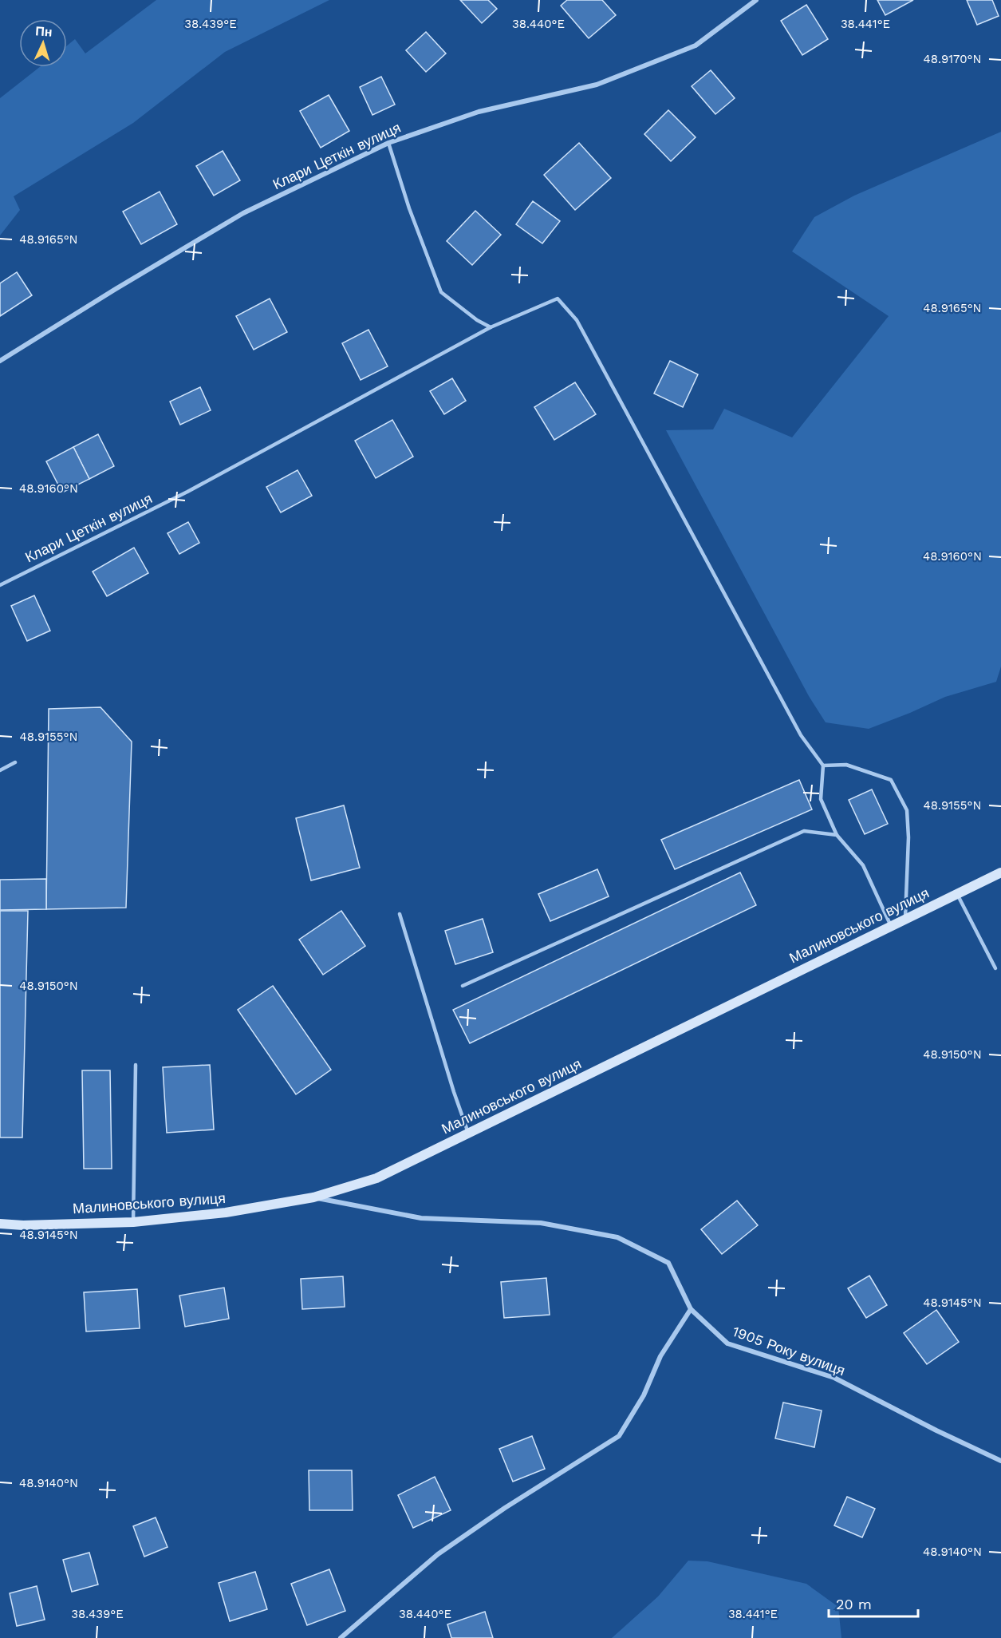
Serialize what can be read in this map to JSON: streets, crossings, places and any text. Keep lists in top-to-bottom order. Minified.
{"streets":{"main road":["Малиновського вулиця"],"street":["Клари Цеткін вулиця","1905 Року вулиця"]},"crossings":[["Малиновського вулиця","1905 Року вулиця"]],"scale_bar":"20 m","north":"top","coordinates":["38.439°E","38.440°E","38.441°E","48.9170°N","48.9165°N","48.9160°N","48.9155°N","48.9150°N","48.9145°N","48.9140°N"]}
